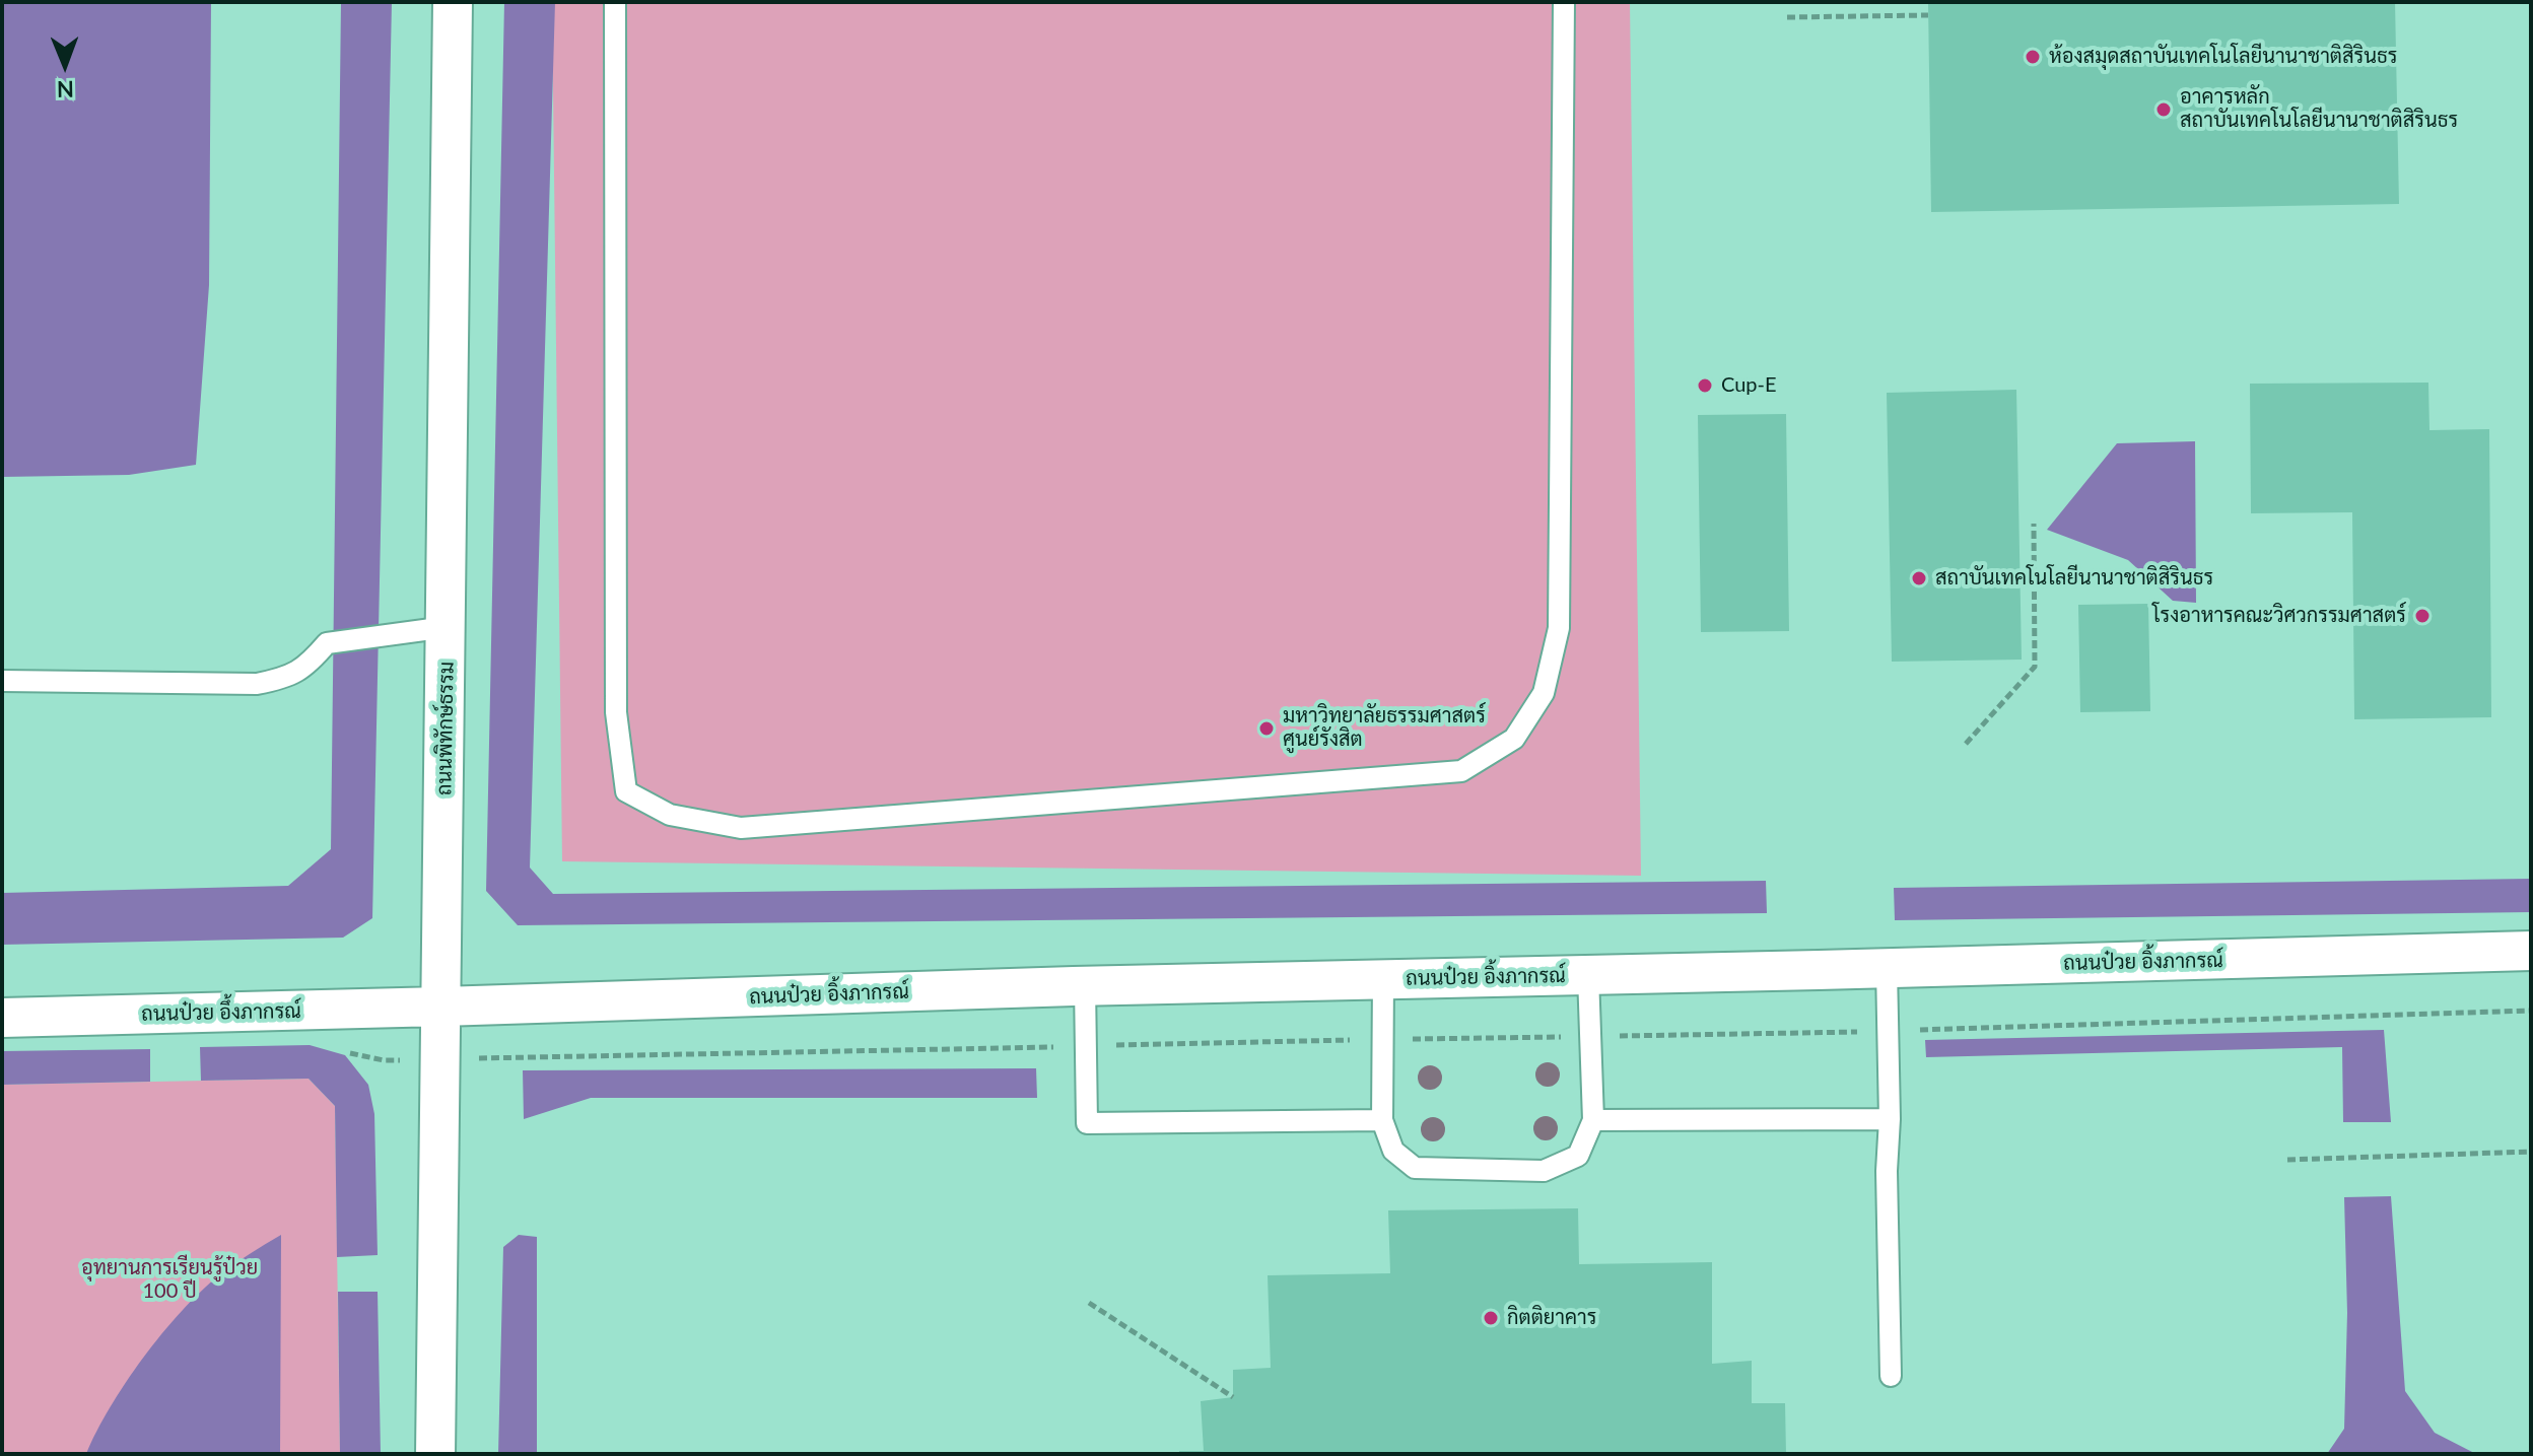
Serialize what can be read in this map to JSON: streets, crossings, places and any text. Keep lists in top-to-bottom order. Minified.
{"streets":{"street":["ถนนพิทักษ์ธรรม","ถนนป๋วย อิ้งภากรณ์","ถนนป๋วย อึ้งภากรณ์"]},"crossings":[["ถนนพิทักษ์ธรรม","ถนนป๋วย อิ้งภากรณ์"],["ถนนพิทักษ์ธรรม","ถนนป๋วย อึ้งภากรณ์"],["ถนนป๋วย อิ้งภากรณ์","ถนนป๋วย อึ้งภากรณ์"]],"parks":["อุทยานการเรียนรู้ป๋วย 100 ปี"],"places":["ห้องสมุดสถาบันเทคโนโลยีนานาชาติสิรินธร","อาคารหลัก สถาบันเทคโนโลยีนานาชาติสิรินธร","Cup-E","สถาบันเทคโนโลยีนานาชาติสิรินธร","โรงอาหารคณะวิศวกรรมศาสตร์","มหาวิทยาลัยธรรมศาสตร์ ศูนย์รังสิต","กิตติยาคาร"],"north":"bottom"}
